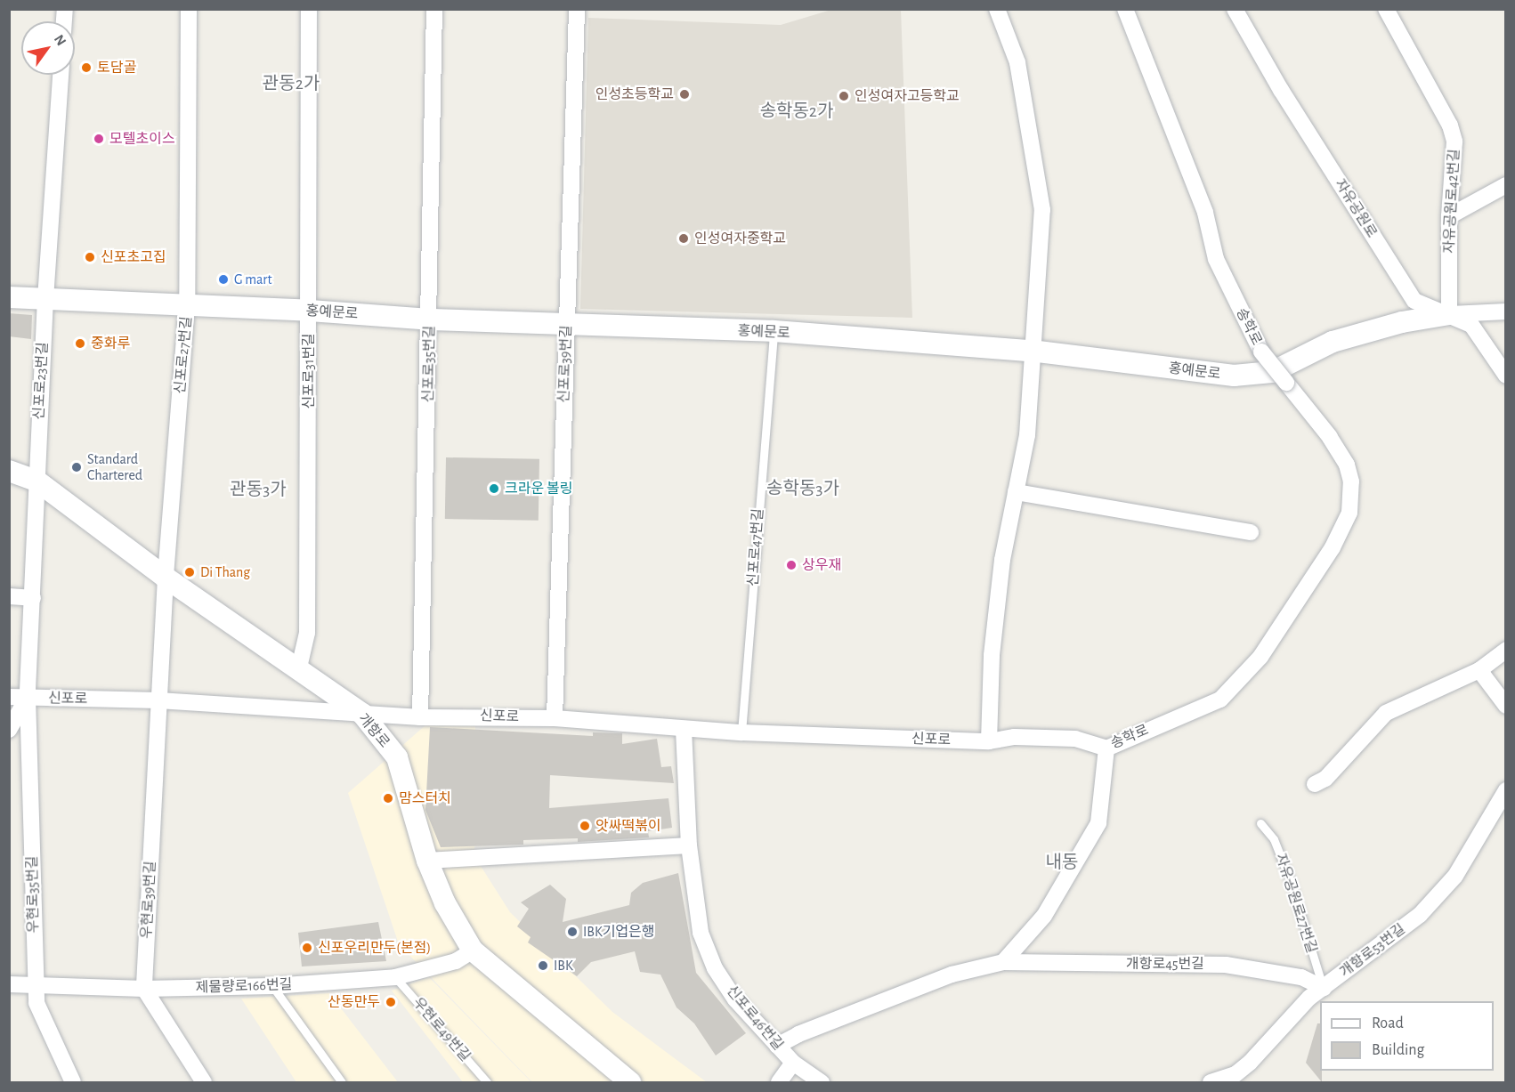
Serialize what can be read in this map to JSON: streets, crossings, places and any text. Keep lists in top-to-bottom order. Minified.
{"streets":{"street":["자유공원로42번길","자유공원로","홍예문로","송학로","신포로27번길","신포로35번길","신포로39번길","신포로31번길","신포로23번길","신포로","개항로","우현로35번길","우현로39번길","개항로53번길","개항로45번길","제물량로166번길","신포로46번길"],"lane":["신포로47번길","자유공원로27번길","우현로49번길"]},"crossings":[["자유공원로42번길","자유공원로"],["자유공원로42번길","홍예문로"],["자유공원로","홍예문로"],["홍예문로","신포로27번길"],["홍예문로","신포로35번길"],["홍예문로","신포로39번길"],["홍예문로","신포로31번길"],["홍예문로","신포로23번길"],["홍예문로","신포로47번길"],["송학로","신포로"],["신포로27번길","신포로"],["신포로27번길","개항로"],["신포로27번길","우현로39번길"],["신포로35번길","신포로"],["신포로39번길","신포로"],["신포로31번길","개항로"],["신포로23번길","신포로"],["신포로23번길","개항로"],["신포로23번길","우현로35번길"],["신포로47번길","신포로"],["신포로","개항로"],["신포로","우현로35번길"],["신포로","우현로39번길"],["신포로","신포로46번길"],["개항로","제물량로166번길"],["우현로35번길","제물량로166번길"],["우현로39번길","제물량로166번길"],["자유공원로27번길","개항로53번길"],["자유공원로27번길","개항로45번길"],["개항로53번길","개항로45번길"],["개항로45번길","신포로46번길"],["제물량로166번길","우현로49번길"]],"districts":["관동2가","송학동2가","송학동3가","관동3가","내동"],"places":["토담골","인성초등학교","인성여자고등학교","모텔초이스","인성여자중학교","신포초고집","G mart","중화루","Standard Chartered","크라운 볼링","상우재","Di Thang","맘스터치","앗싸떡볶이","IBK기업은행","신포우리만두(본점)","IBK","산동만두"],"legend":["Road","Building"],"north":"top right"}
